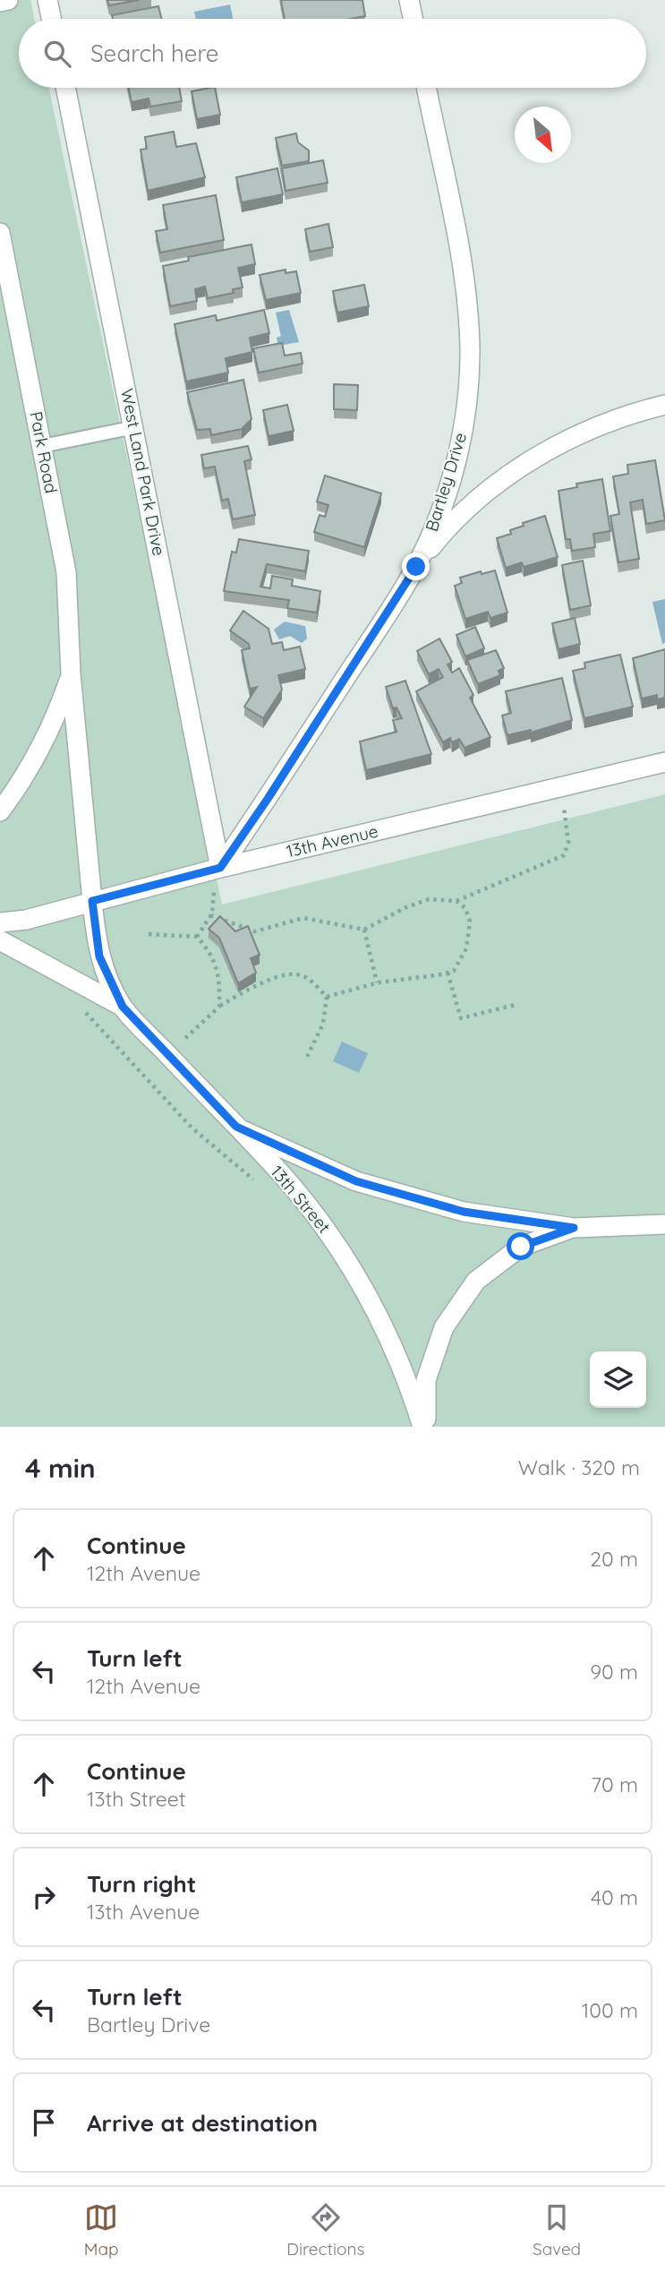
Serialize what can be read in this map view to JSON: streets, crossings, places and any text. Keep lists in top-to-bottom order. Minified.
{"streets":{"street":["Park Road","West Land Park Drive","Bartley Drive","13th Avenue","13th Street"]},"crossings":[["Park Road","13th Avenue"],["Park Road","13th Street"],["West Land Park Drive","Bartley Drive"],["West Land Park Drive","13th Avenue"],["Bartley Drive","13th Avenue"],["13th Avenue","13th Street"]],"north":"bottom right","page":{"search":"Search here","heading":["4 min","Walk · 320 m"],"list":[["Continue","12th Avenue","20 m"],["Turn left","12th Avenue","90 m"],["Continue","13th Street","70 m"],["Turn right","13th Avenue","40 m"],["Turn left","Bartley Drive","100 m"],"Arrive at destination"],"nav":["Map","Directions","Saved"]}}
